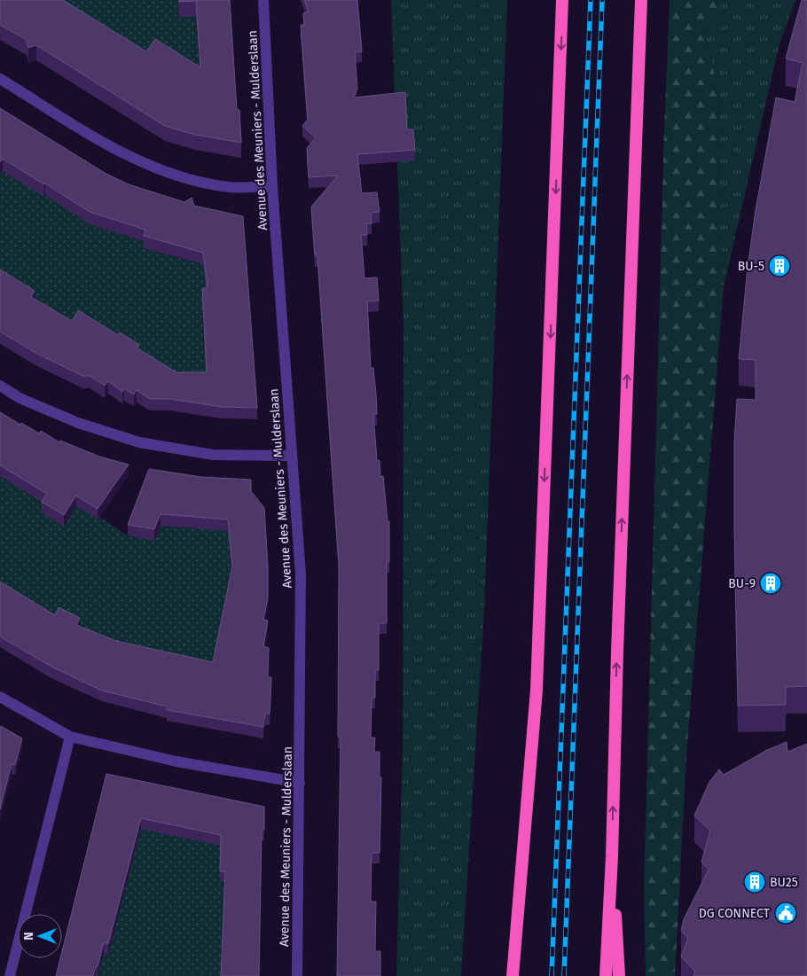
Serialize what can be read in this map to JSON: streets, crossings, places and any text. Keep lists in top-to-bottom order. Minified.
{"streets":{"street":["Avenue des Meuniers - Mulderslaan"]},"places":{"building":["BU-5","BU-9","BU25"],"public building":["DG CONNECT"]},"north":"left"}
